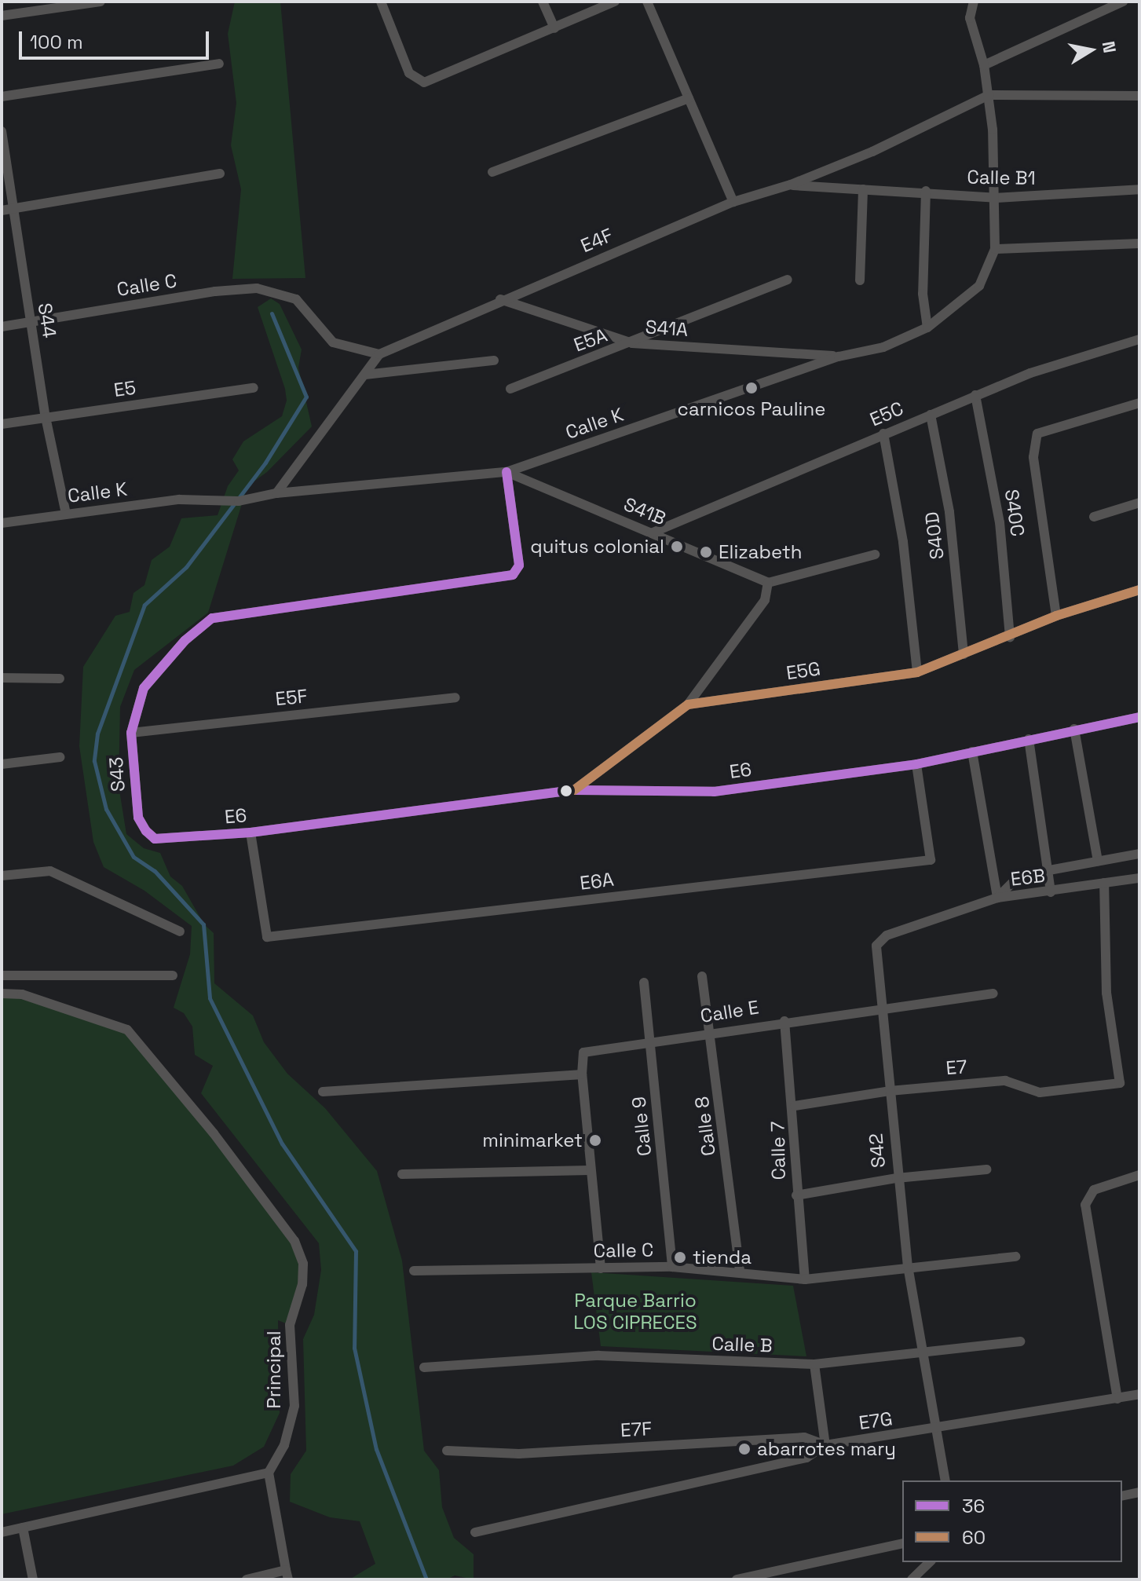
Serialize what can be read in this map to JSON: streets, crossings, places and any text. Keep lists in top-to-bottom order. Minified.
{"streets":{"street":["Calle B1","E4F","Calle C","S44","S41A","E5A","E5","E5C","Calle K","S41B","S40C","S40D","E5G","E5F","E6","S43","E6B","E6A","Calle E","E7","Calle 9","Calle 8","Calle 7","S42","Calle B","Principal","E7G","E7F"]},"crossings":[["Calle B1","E4F"],["Calle B1","Calle K"],["E4F","Calle C"],["E4F","S41A"],["E4F","Calle K"],["Calle C","S44"],["Calle C","Calle 9"],["Calle C","Calle 8"],["Calle C","Calle 7"],["Calle C","S42"],["S44","E5"],["S44","Calle K"],["S41A","E5A"],["S41A","Calle K"],["E5C","S41B"],["E5C","S40C"],["E5C","S40D"],["Calle K","S41B"],["Calle K","S43"],["S41B","S43"],["S40C","E5G"],["S40D","E5G"],["E5G","E6"],["E5F","S43"],["E6","S43"],["E6","E6A"],["E6B","E7"],["E6B","S42"],["Calle E","Calle 9"],["Calle E","Calle 8"],["Calle E","Calle 7"],["Calle E","S42"],["E7","Calle 7"],["E7","S42"],["S42","Calle B"],["S42","E7G"],["E7G","E7F"]],"parks":["Parque Barrio LOS CIPRECES"],"places":["carnicos Pauline","quitus colonial","Elizabeth","minimarket","tienda","abarrotes mary"],"lines":["transit line 36","transit line 60"],"legend":["36","60"],"scale_bar":"100 m","north":"right"}
